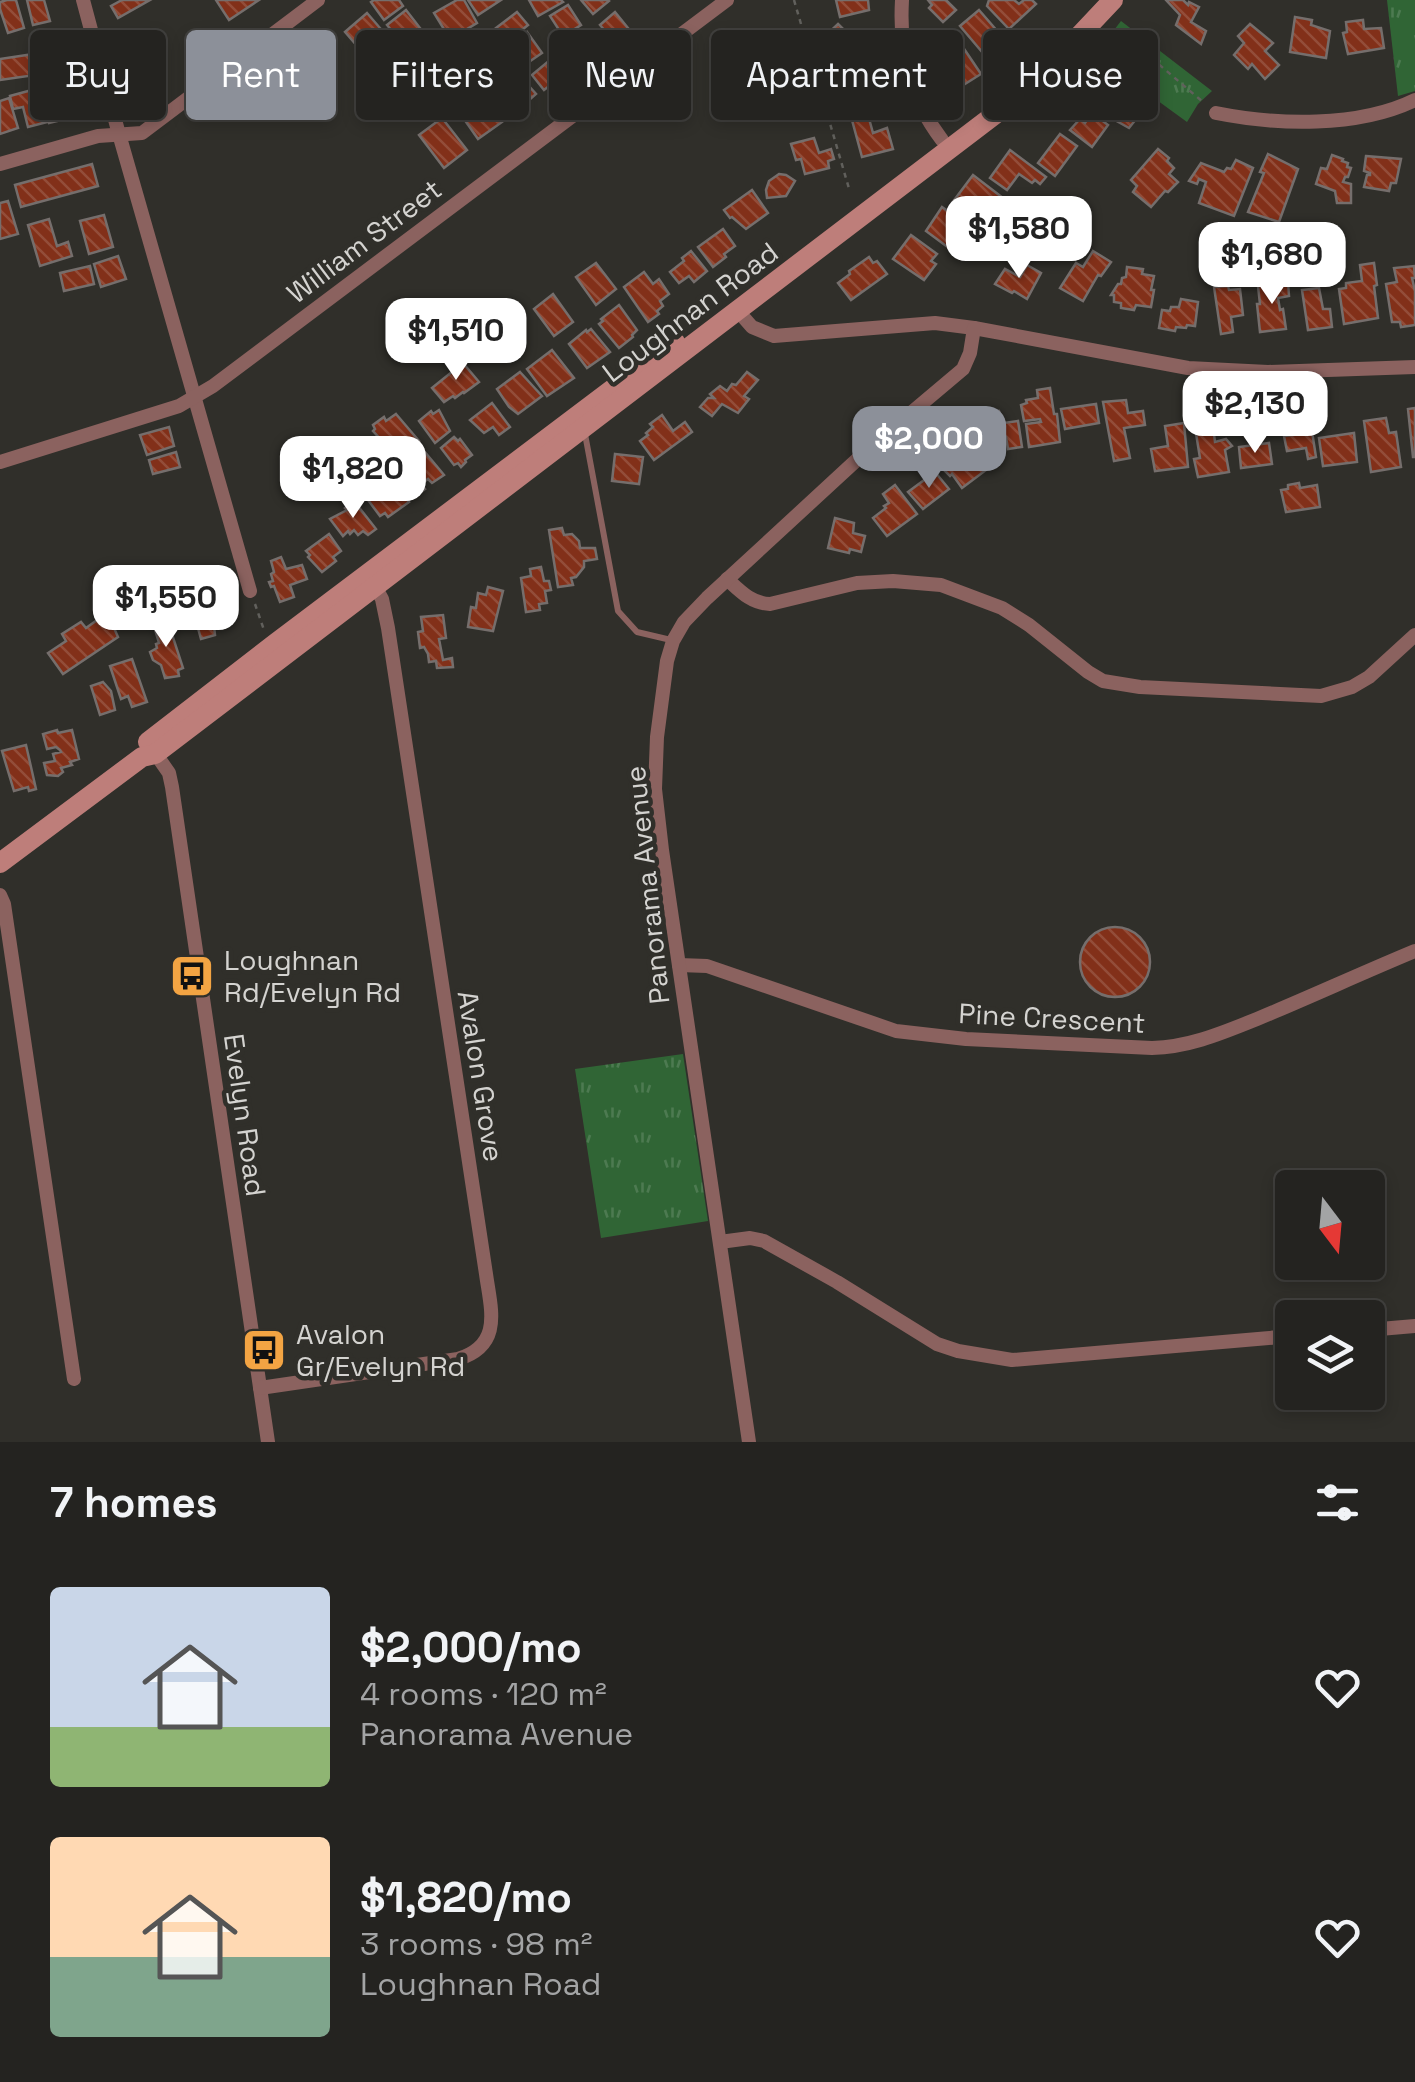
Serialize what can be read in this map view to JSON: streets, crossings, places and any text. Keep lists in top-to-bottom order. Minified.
{"streets":{"main road":["Loughnan Road"],"street":["William Street","Panorama Avenue","Pine Crescent","Avalon Grove","Evelyn Road"]},"crossings":[["Loughnan Road","Avalon Grove"],["Loughnan Road","Evelyn Road"],["Panorama Avenue","Pine Crescent"],["Avalon Grove","Evelyn Road"]],"places":{"bus stop":["Loughnan Rd/Evelyn Rd","Avalon Gr/Evelyn Rd"]},"north":"bottom","page":{"chip":["Buy","Rent","Filters","New","Apartment","House"],"price":["$1,580","$1,680","$1,510","$2,130","$2,000","$1,820","$1,550"],"heading":"7 homes","list":[{"name":"$2,000/mo","note":"4 rooms · 120 m² · Panorama Avenue"},{"name":"$1,820/mo","note":"3 rooms · 98 m² · Loughnan Road"}]}}
